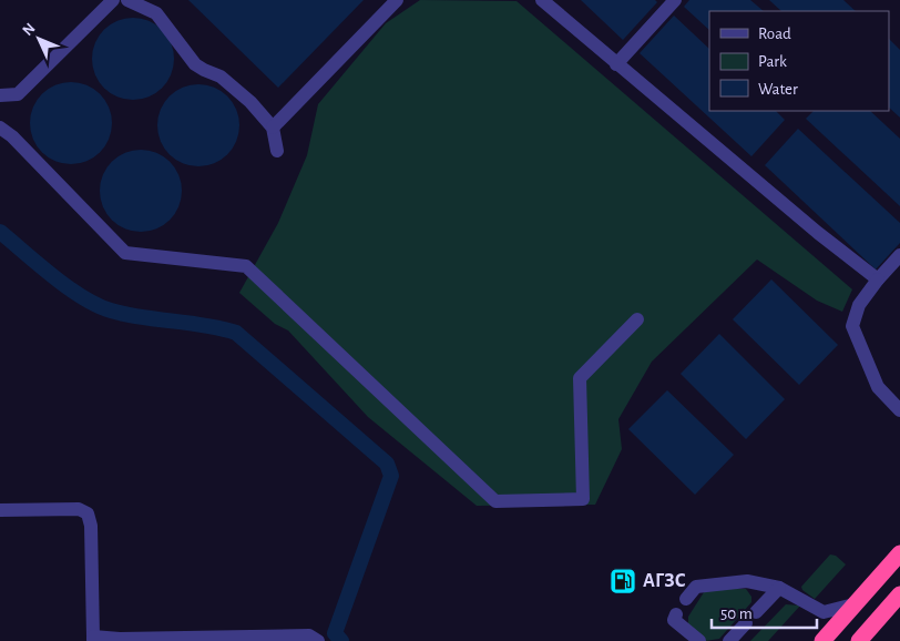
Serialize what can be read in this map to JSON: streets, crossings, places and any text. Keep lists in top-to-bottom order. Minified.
{"places":{"fuel station":["АГЗС"]},"legend":["Road","Park","Water"],"scale_bar":"50 m","north":"top left"}
